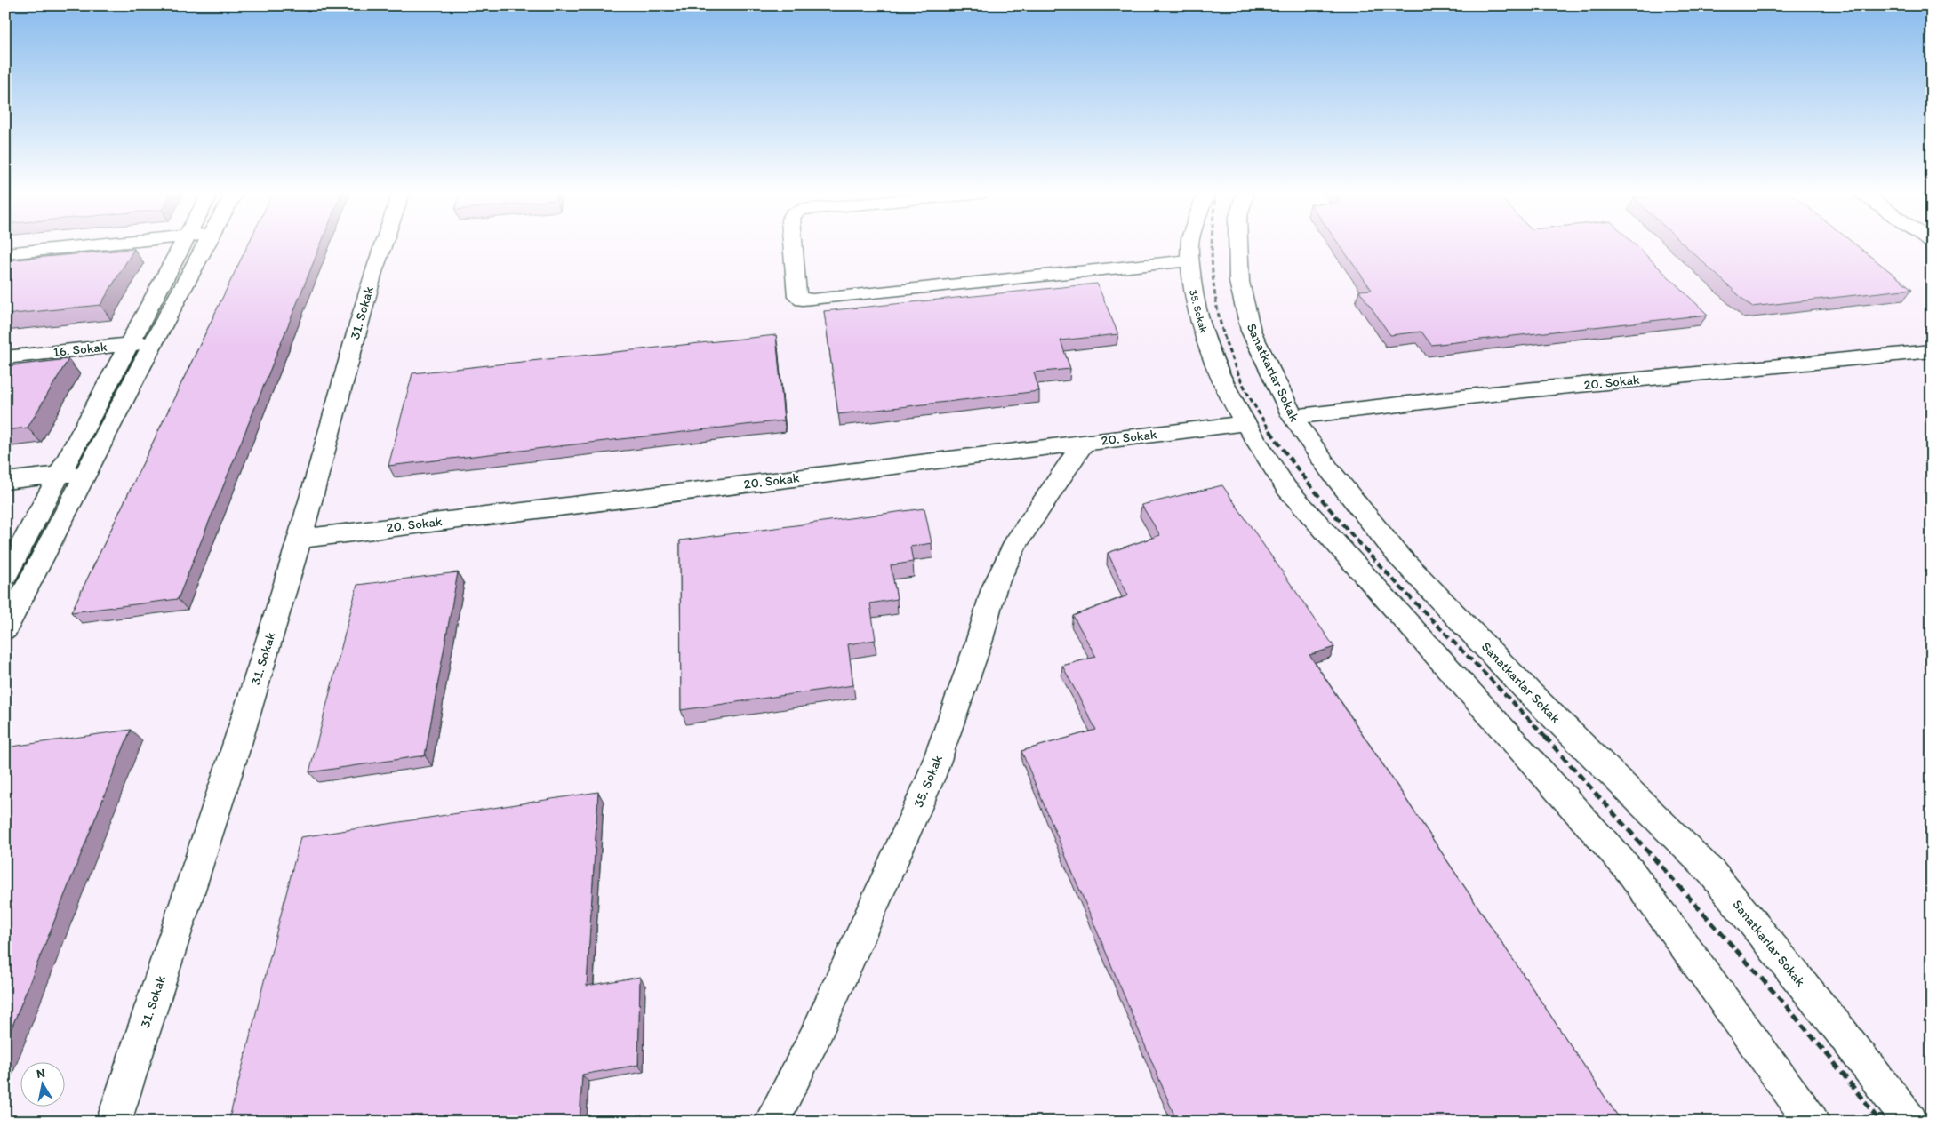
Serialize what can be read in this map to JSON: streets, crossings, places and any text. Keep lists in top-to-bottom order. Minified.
{"streets":{"street":["35. Sokak","31. Sokak","16. Sokak","Sanatkarlar Sokak","20. Sokak"]},"crossings":[["35. Sokak","20. Sokak"],["31. Sokak","20. Sokak"],["Sanatkarlar Sokak","20. Sokak"]],"north":"top"}
